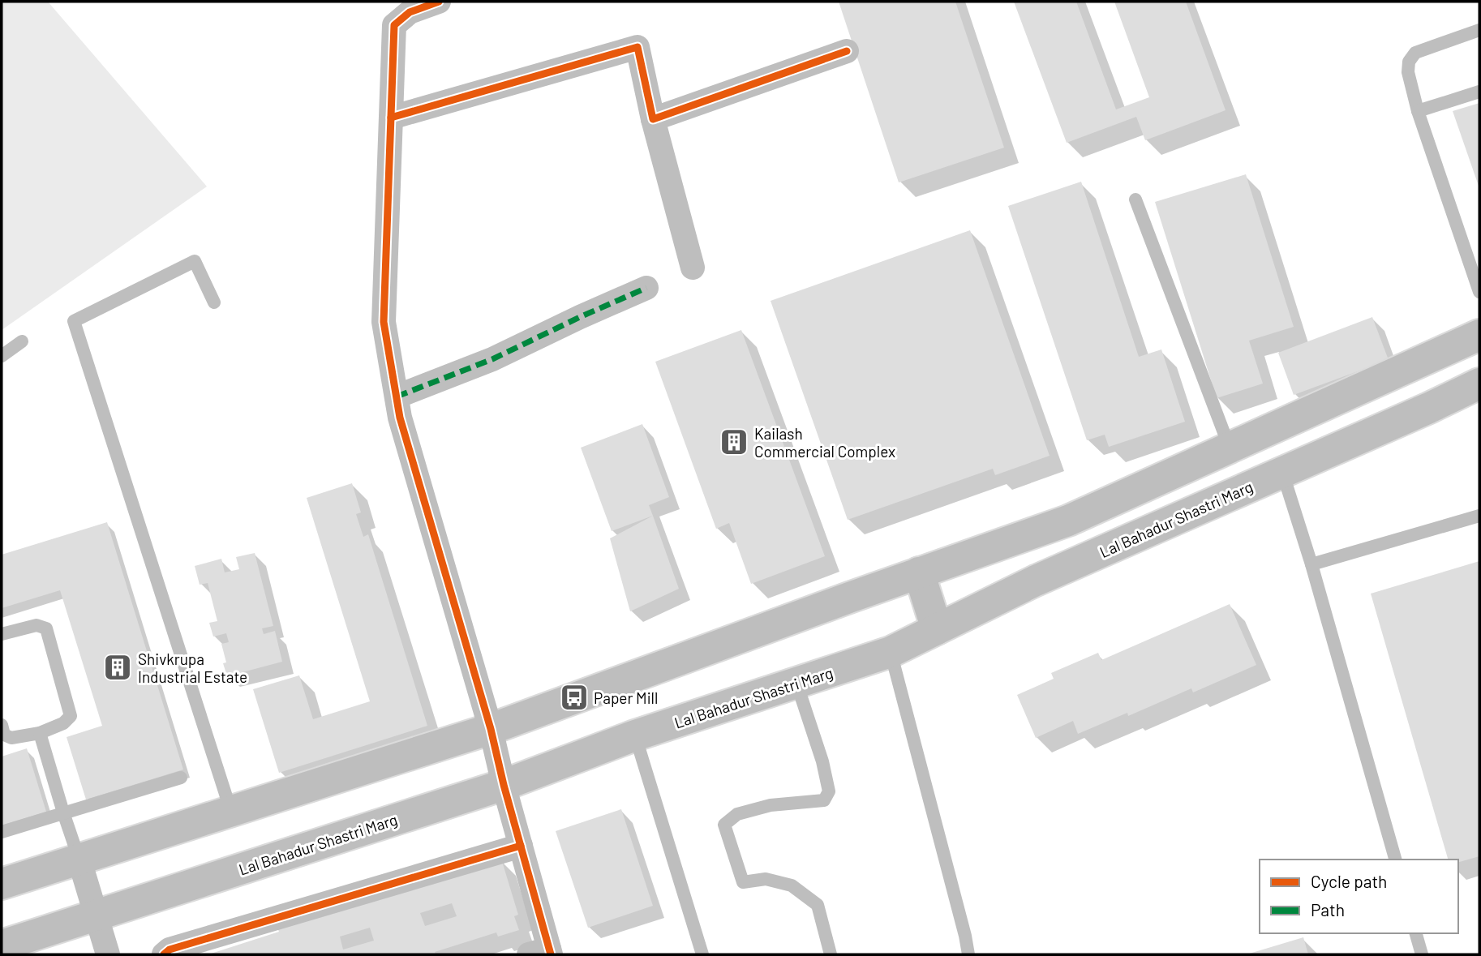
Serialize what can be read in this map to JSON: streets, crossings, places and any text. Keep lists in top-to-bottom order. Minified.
{"streets":{"main road":["Lal Bahadur Shastri Marg"]},"places":{"building":["Kailash Commercial Complex","Shivkrupa Industrial Estate"],"bus stop":["Paper Mill"]},"legend":["Cycle path","Path"]}
